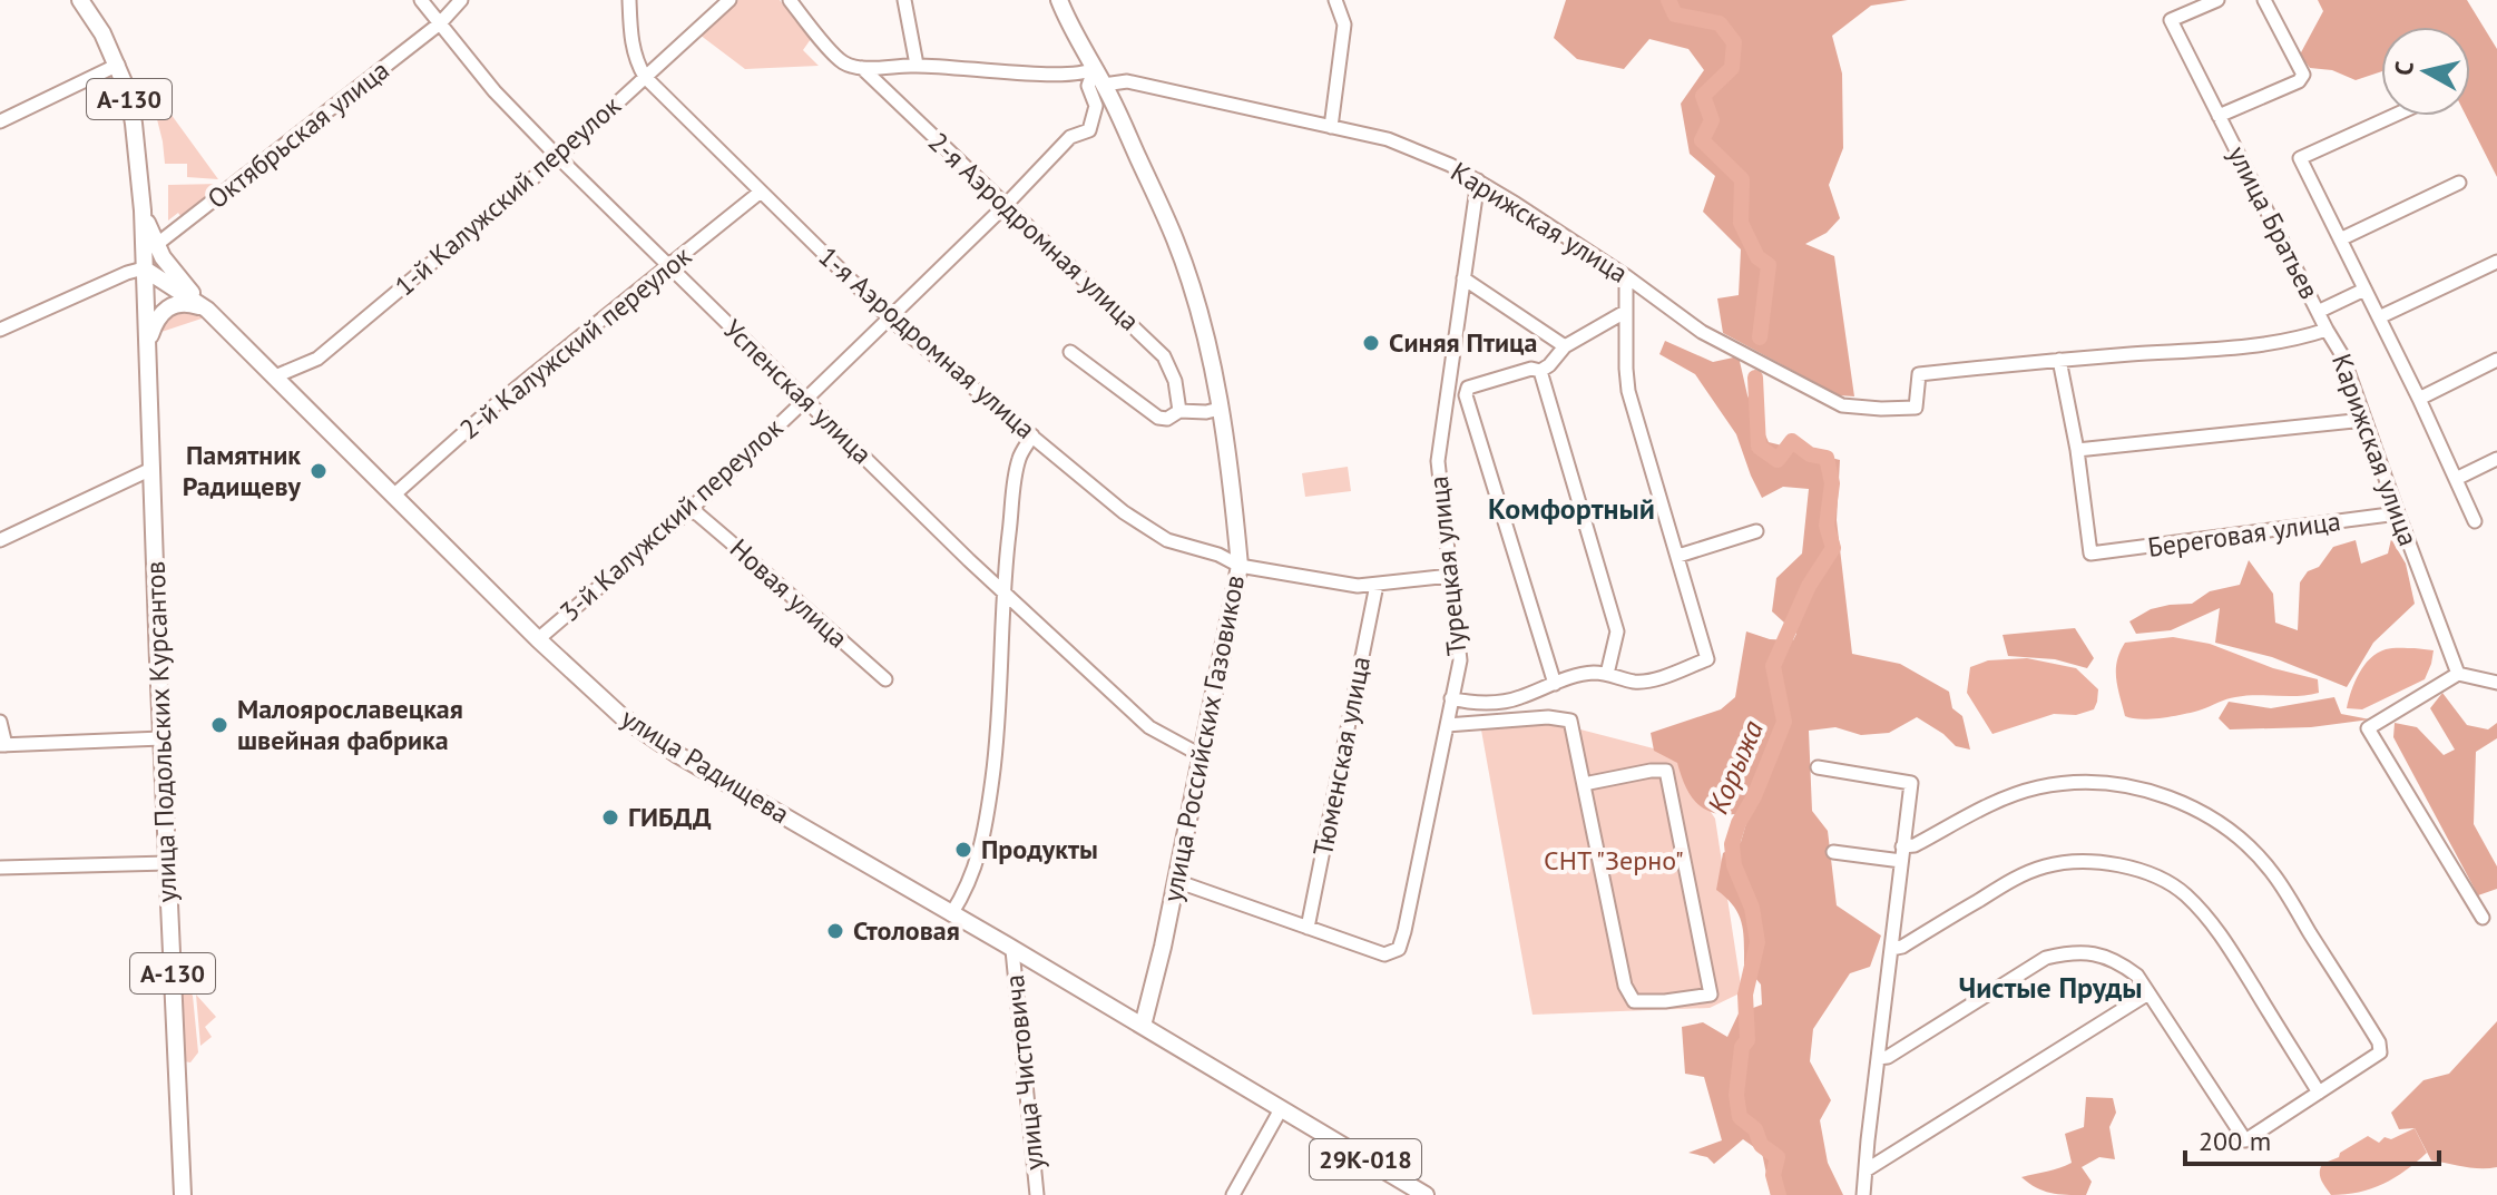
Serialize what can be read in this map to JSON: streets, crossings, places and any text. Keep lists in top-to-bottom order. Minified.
{"streets":{"main road":["А-130","улица Подольских Курсантов","улица Российских Газовиков","улица Радищева","29К-018"],"street":["Октябрьская улица","1-й Калужский переулок","Карижская улица","улица Братьев","2-я Аэродромная улица","2-й Калужский переулок","1-я Аэродромная улица","Успенская улица","3-й Калужский переулок","Береговая улица","Турецкая улица","Новая улица","Тюменская улица","улица Чистовича"]},"crossings":[["А-130","улица Подольских Курсантов"],["А-130","улица Радищева"],["Октябрьская улица","Успенская улица"],["1-й Калужский переулок","1-я Аэродромная улица"],["1-й Калужский переулок","Успенская улица"],["1-й Калужский переулок","улица Радищева"],["Карижская улица","улица Братьев"],["Карижская улица","Береговая улица"],["Карижская улица","Турецкая улица"],["Карижская улица","улица Российских Газовиков"],["2-я Аэродромная улица","3-й Калужский переулок"],["2-й Калужский переулок","1-я Аэродромная улица"],["2-й Калужский переулок","Успенская улица"],["2-й Калужский переулок","улица Радищева"],["1-я Аэродромная улица","3-й Калужский переулок"],["1-я Аэродромная улица","Турецкая улица"],["1-я Аэродромная улица","улица Российских Газовиков"],["1-я Аэродромная улица","Тюменская улица"],["Успенская улица","3-й Калужский переулок"],["Успенская улица","улица Российских Газовиков"],["3-й Калужский переулок","Новая улица"],["3-й Калужский переулок","улица Российских Газовиков"],["3-й Калужский переулок","улица Радищева"],["Турецкая улица","Тюменская улица"],["улица Подольских Курсантов","улица Радищева"],["улица Российских Газовиков","улица Радищева"],["улица Радищева","улица Чистовича"],["улица Радищева","29К-018"]],"districts":["Комфортный","Чистые Пруды"],"water":["Корыжа"],"parks":["СНТ \"Зерно\""],"places":["Синяя Птица","Памятник Радищеву","Малоярославецкая швейная фабрика","ГИБДД","Продукты","Столовая"],"scale_bar":"200 m","north":"left"}
